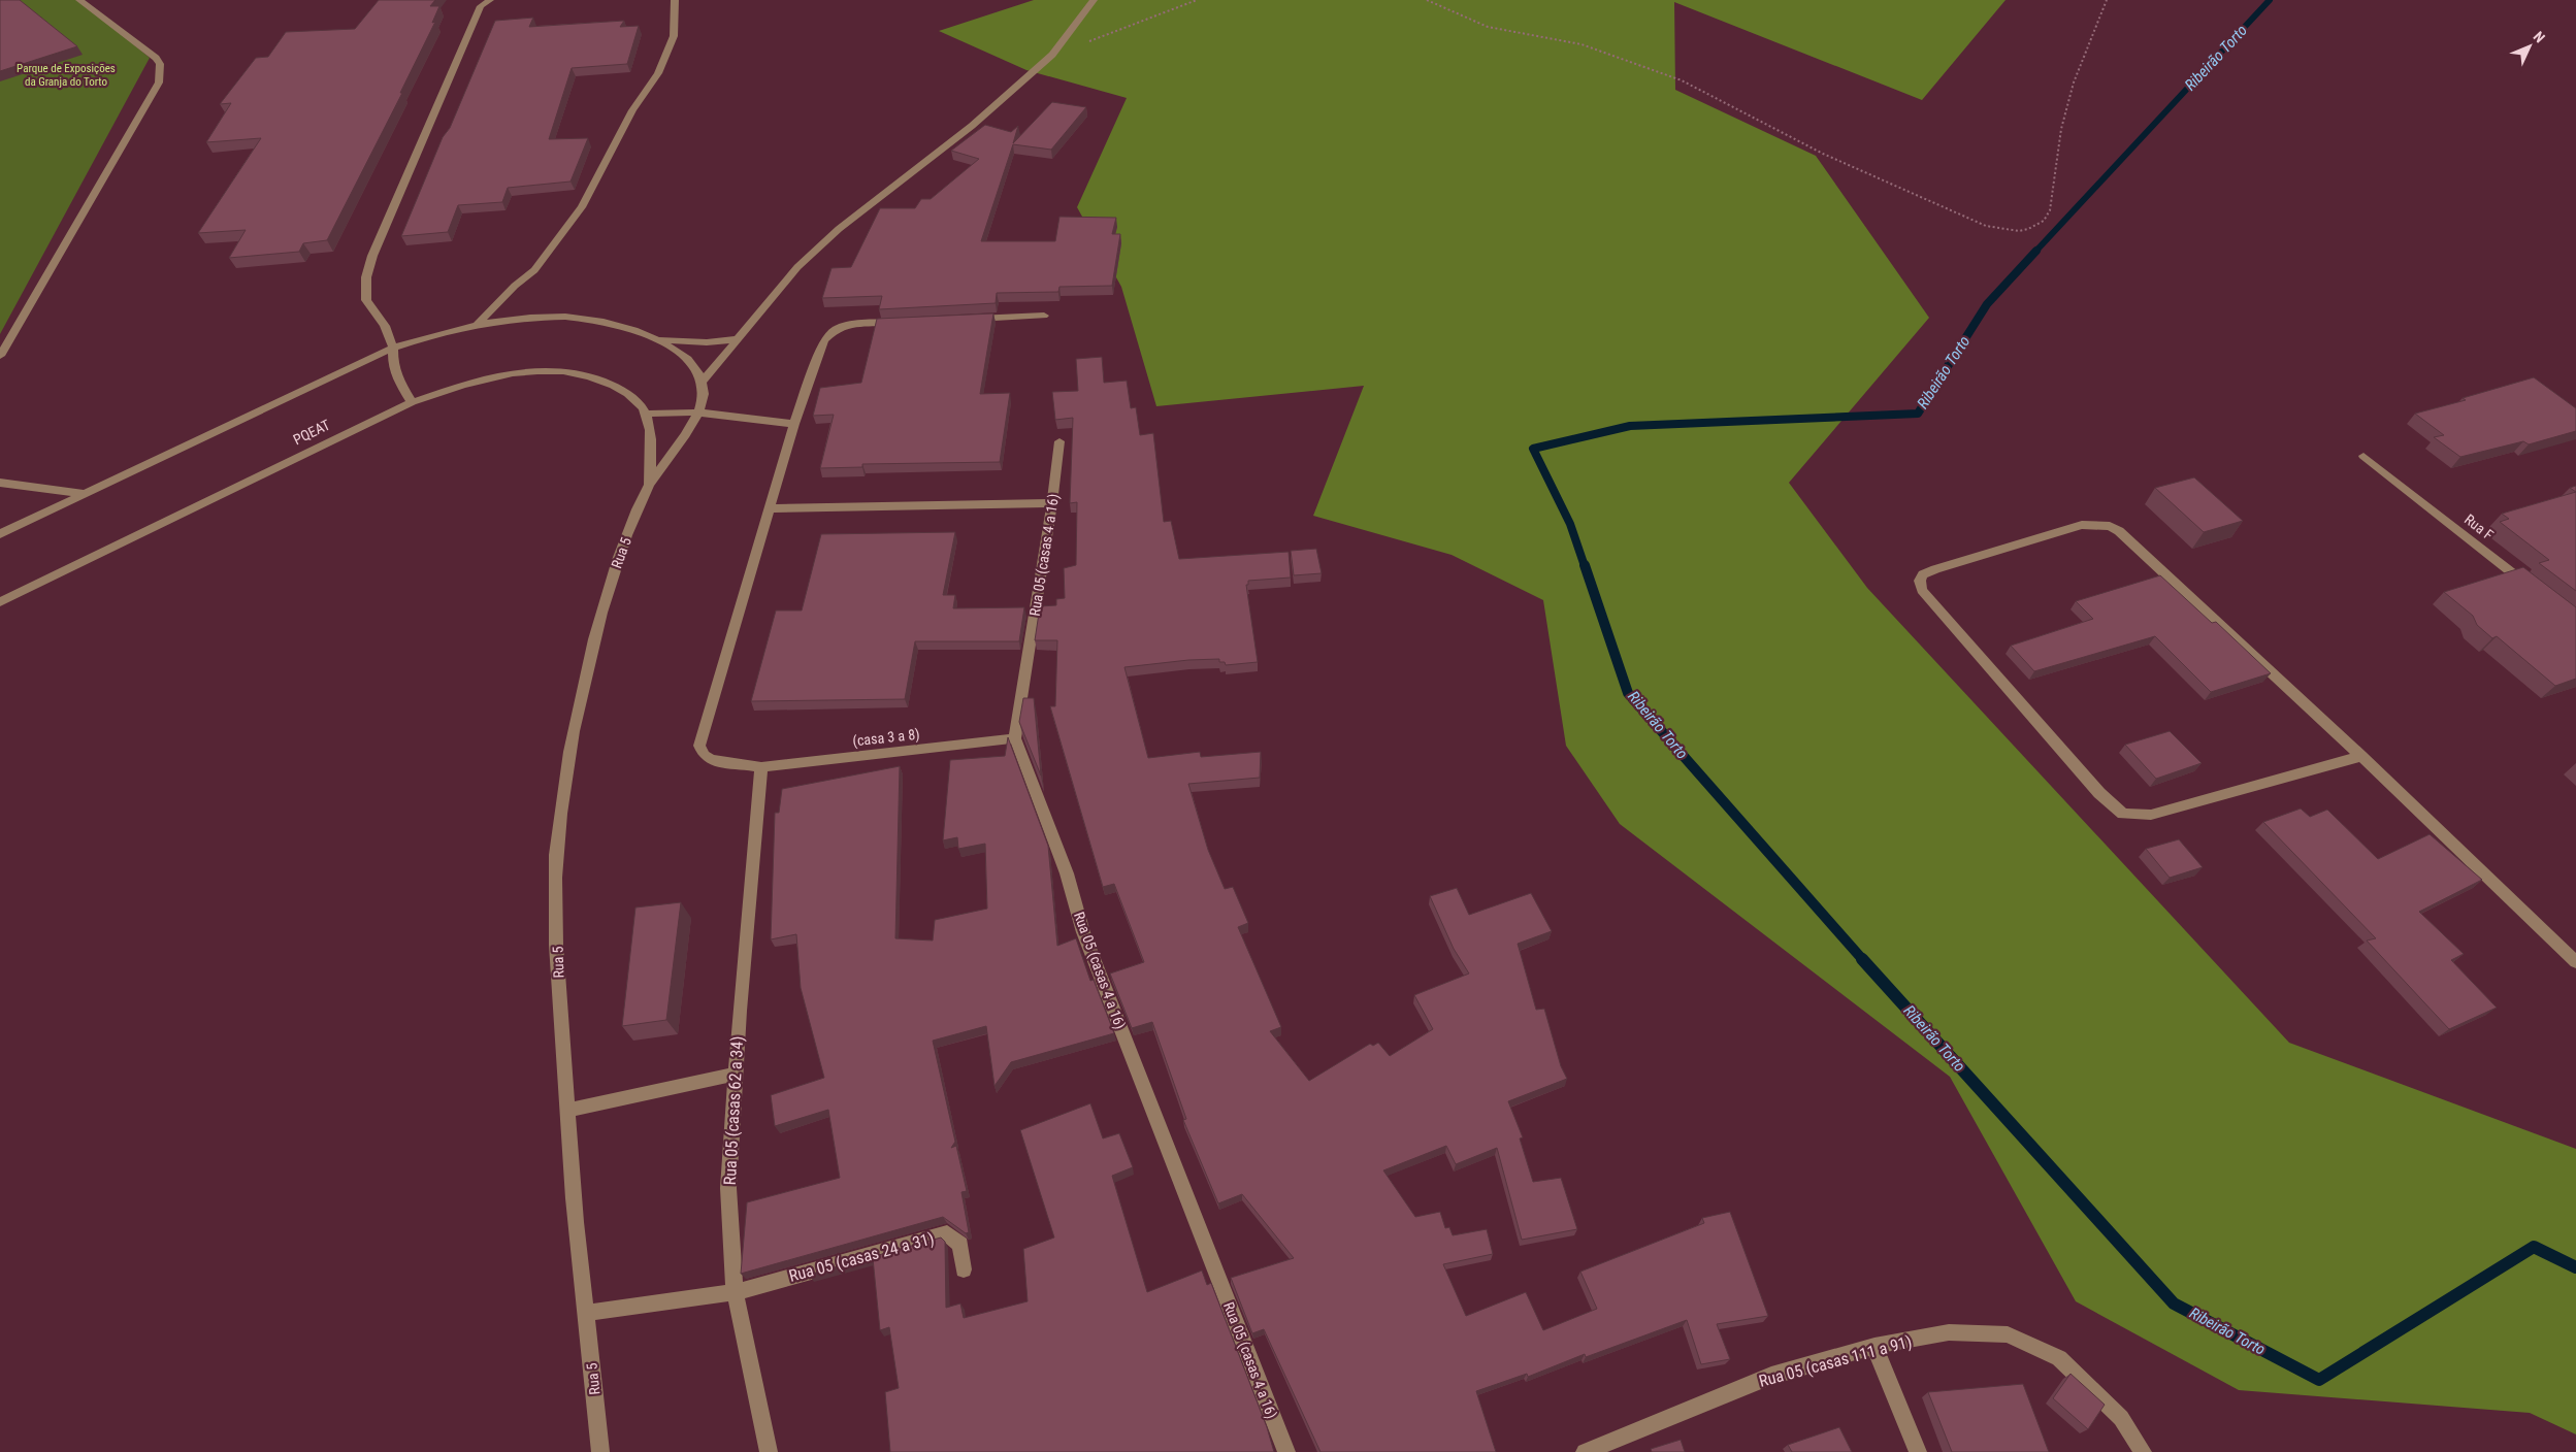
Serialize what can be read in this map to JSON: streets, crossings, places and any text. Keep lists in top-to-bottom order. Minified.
{"streets":{"street":["PQEAT","Rua F","Rua 5","Rua 05 (casas 4 a 16)","(casa 3 a 8)","Rua 05 (casas 62 a 34)","Rua 05 (casas 24 a 31)","Rua 05 (casas 111 a 91)"]},"crossings":[["Rua 05 (casas 4 a 16)","(casa 3 a 8)"],["(casa 3 a 8)","Rua 05 (casas 62 a 34)"],["Rua 05 (casas 62 a 34)","Rua 05 (casas 24 a 31)"]],"water":["Ribeirão Torto"],"parks":["Parque de Exposições da Granja do Torto"],"north":"top right"}
